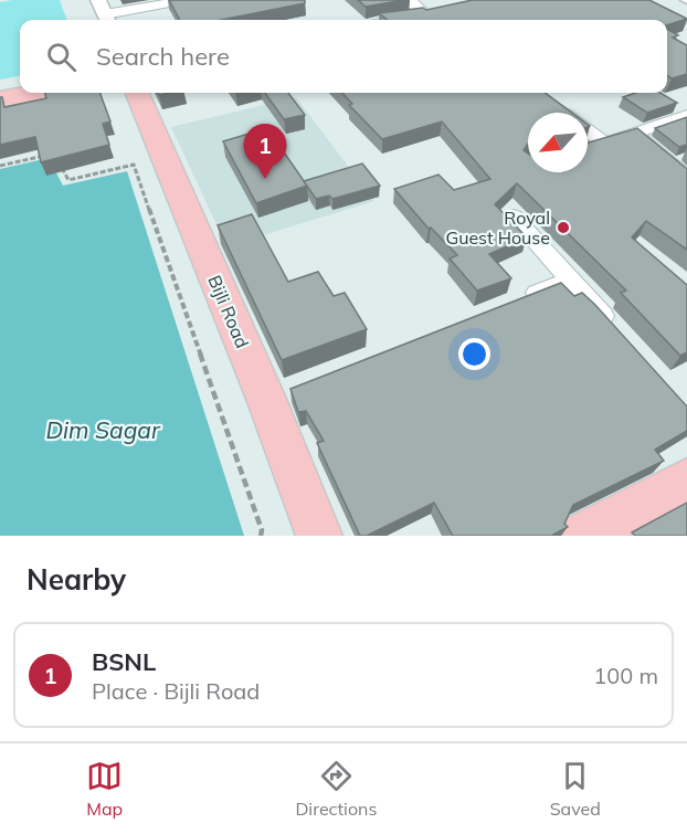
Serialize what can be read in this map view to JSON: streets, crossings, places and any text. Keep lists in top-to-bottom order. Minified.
{"streets":{"main road":["Bijli Road"]},"water":["Dim Sagar"],"places":["Royal Guest House"],"north":"bottom left","page":{"search":"Search here","pins":"1","heading":"Nearby","list":[{"mark":"1","name":"BSNL","note":"Place · Bijli Road","value":"100 m"}],"nav":["Map","Directions","Saved"]}}
